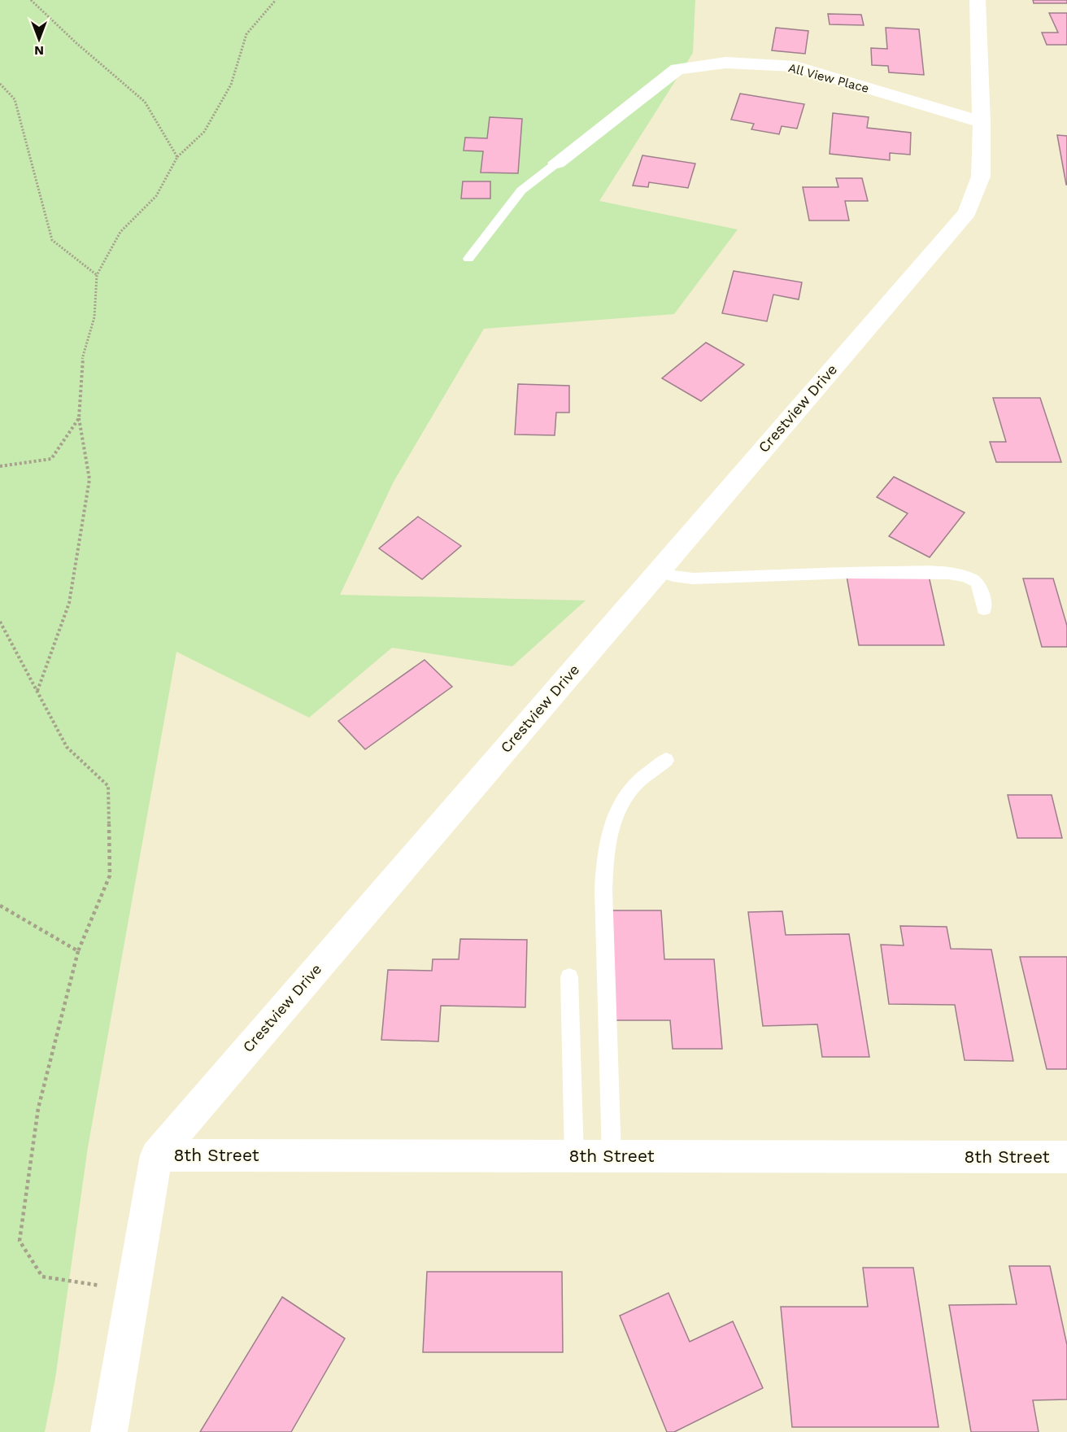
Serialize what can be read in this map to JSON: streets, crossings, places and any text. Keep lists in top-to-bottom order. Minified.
{"streets":{"street":["All View Place","Crestview Drive","8th Street"]},"crossings":[["All View Place","Crestview Drive"],["Crestview Drive","8th Street"]],"north":"bottom"}
